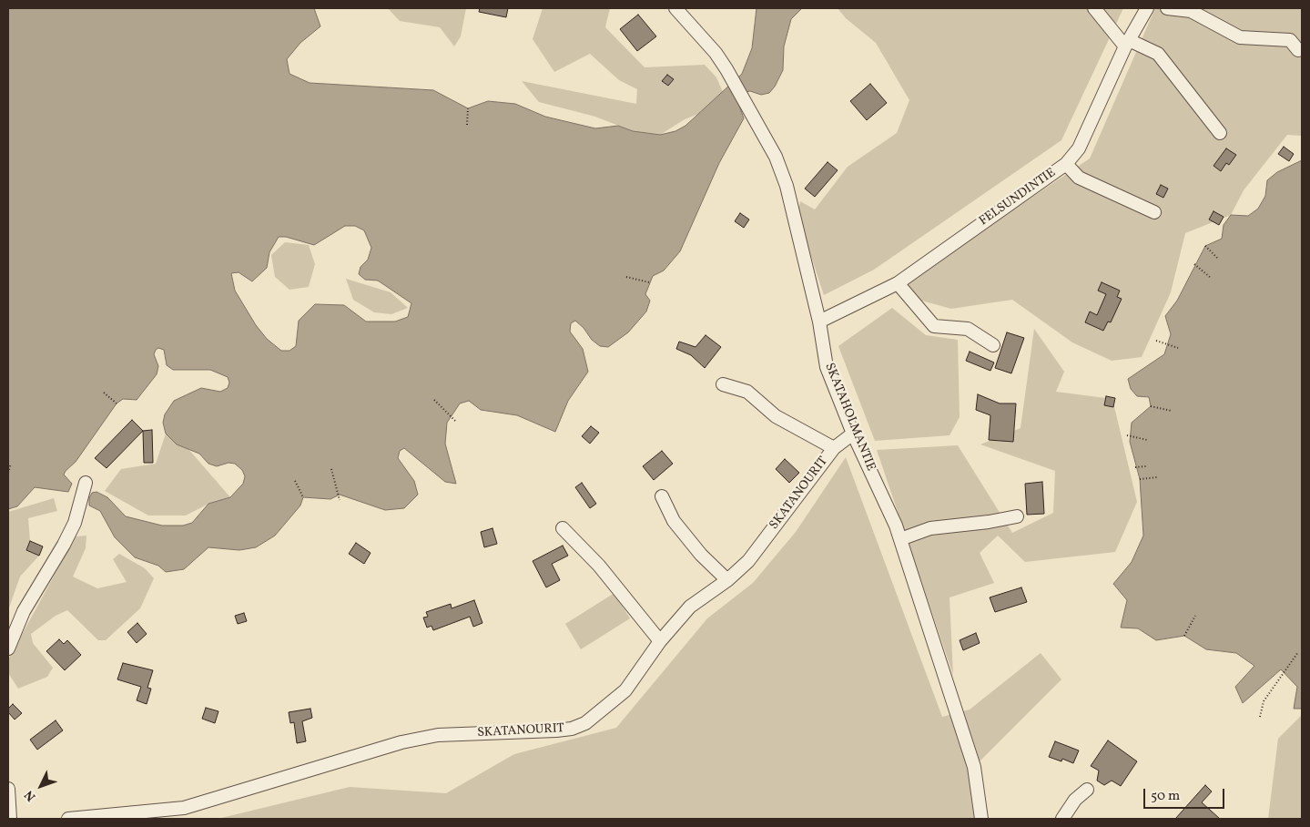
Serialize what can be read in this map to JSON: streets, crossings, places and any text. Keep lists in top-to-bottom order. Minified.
{"streets":{"street":["FELSUNDINTIE","SKATAHOLMANTIE","SKATANOURIT"]},"crossings":[["FELSUNDINTIE","SKATAHOLMANTIE"],["SKATAHOLMANTIE","SKATANOURIT"]],"scale_bar":"50 m","north":"bottom left"}
